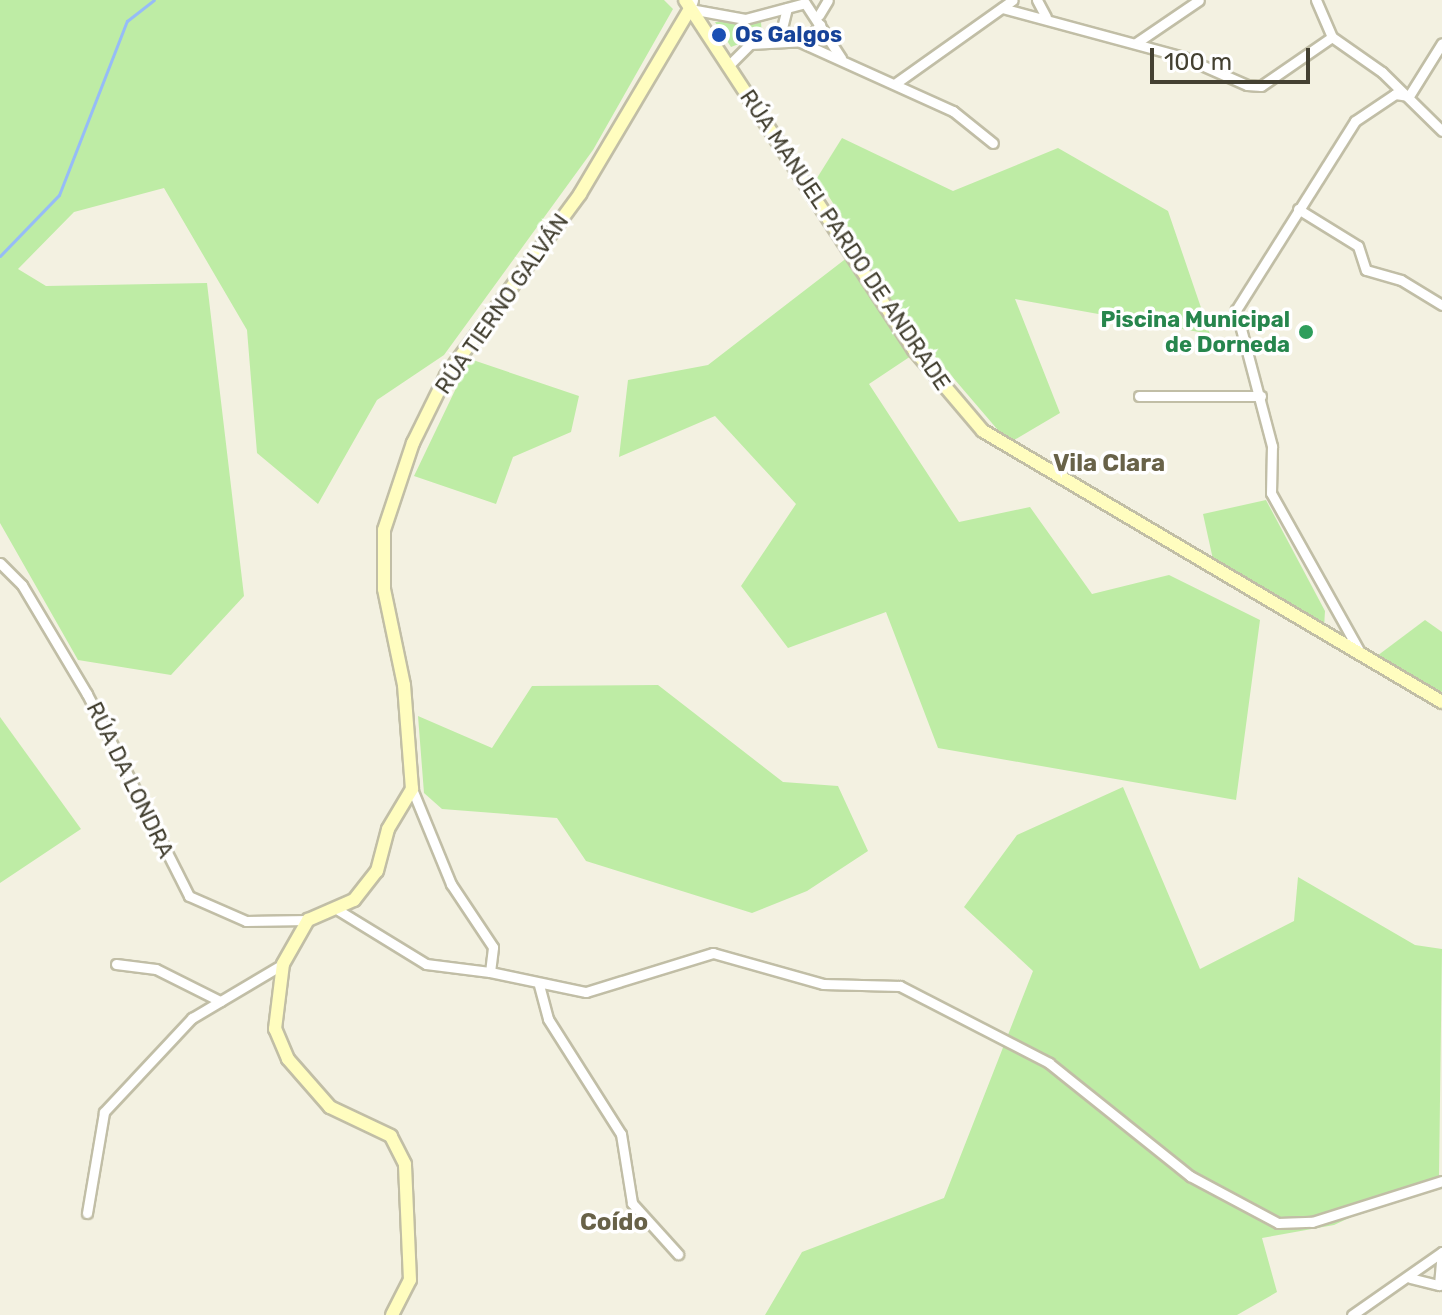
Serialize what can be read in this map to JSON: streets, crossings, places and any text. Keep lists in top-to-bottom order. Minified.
{"streets":{"street":["RÚA MANUEL PARDO DE ANDRADE","RÚA TIERNO GALVÁN","RÚA DA LONDRA"]},"crossings":[["RÚA MANUEL PARDO DE ANDRADE","RÚA TIERNO GALVÁN"]],"districts":["Vila Clara","Coído"],"places":["Os Galgos","Piscina Municipal de Dorneda"],"scale_bar":"100 m"}
